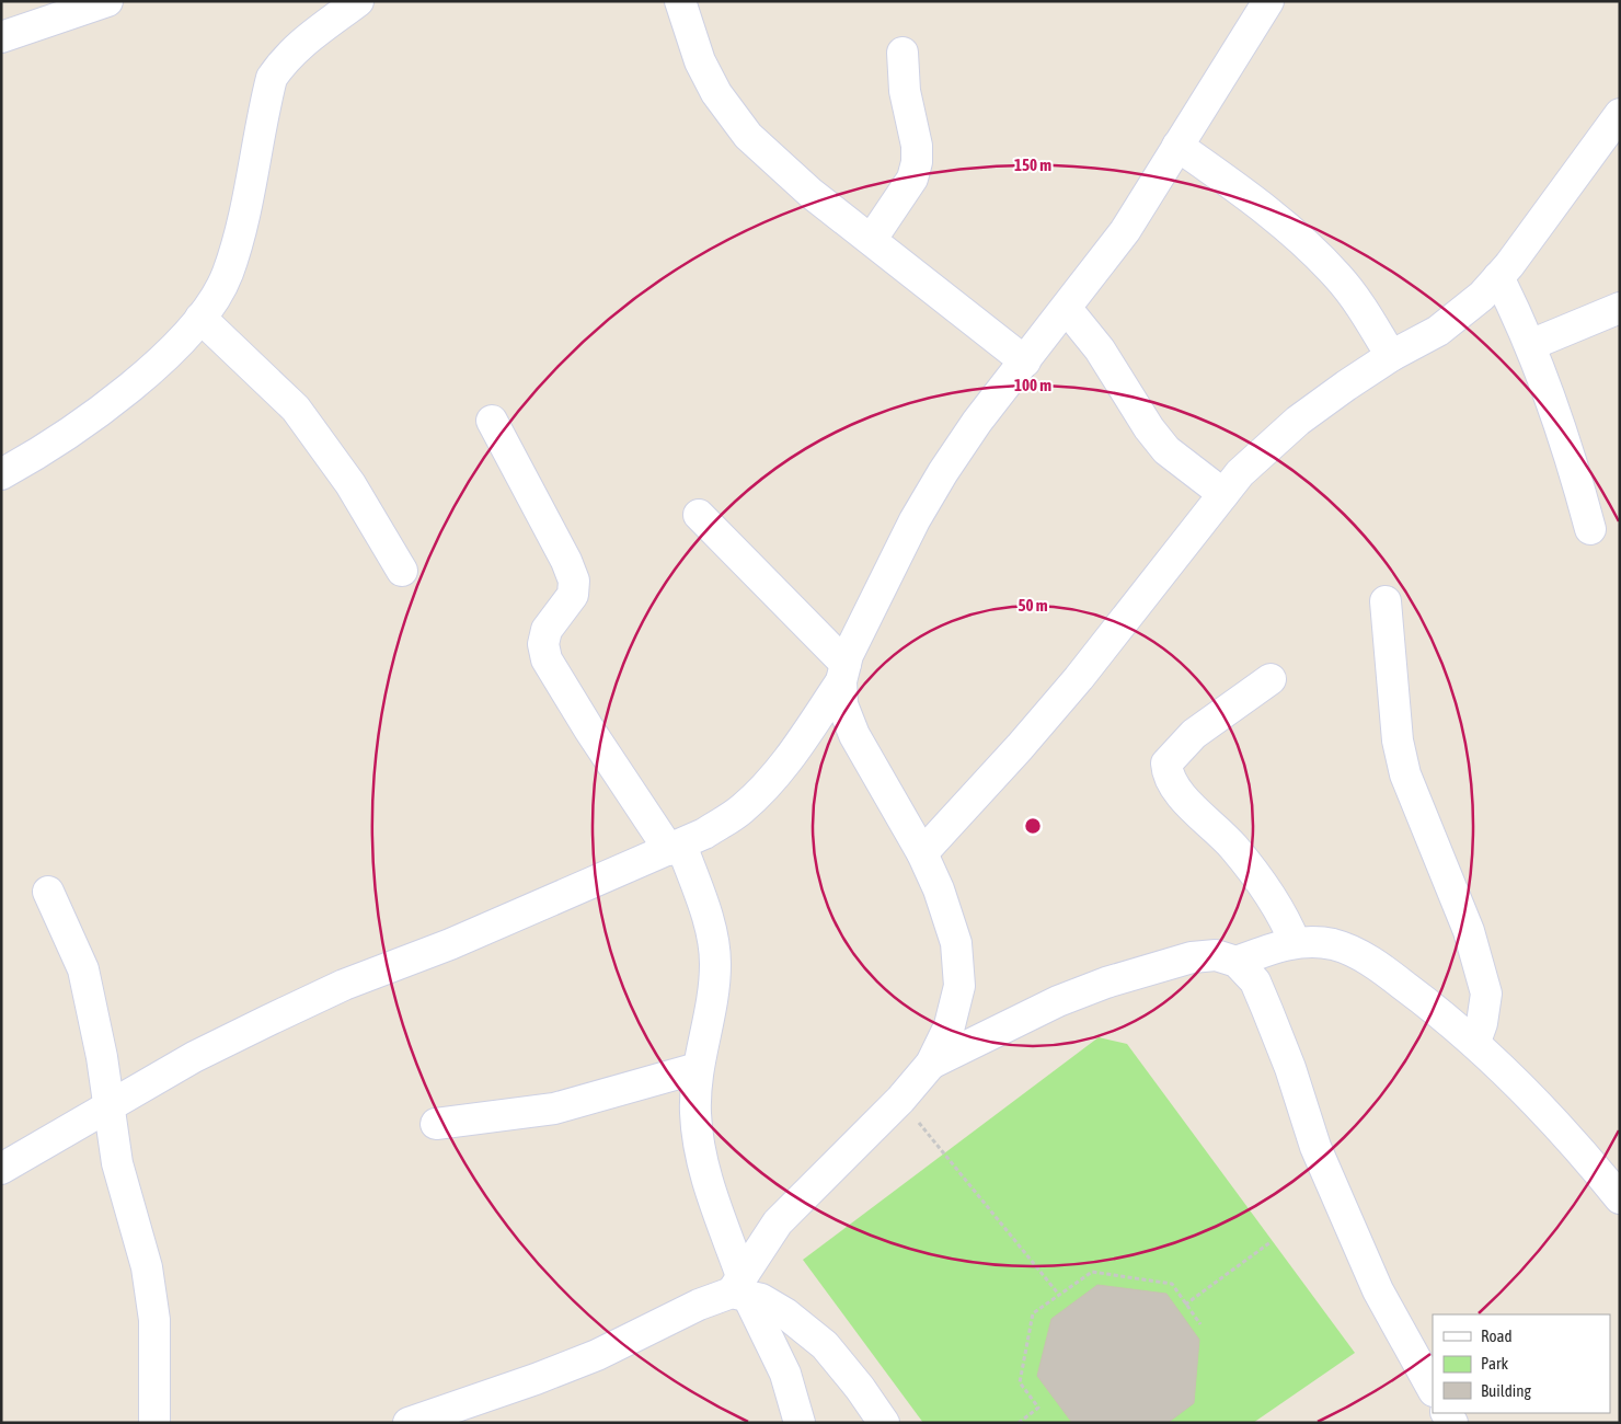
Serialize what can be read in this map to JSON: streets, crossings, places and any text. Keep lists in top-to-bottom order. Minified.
{"legend":["Road","Park","Building"],"rings":["150 m","100 m","50 m"]}
